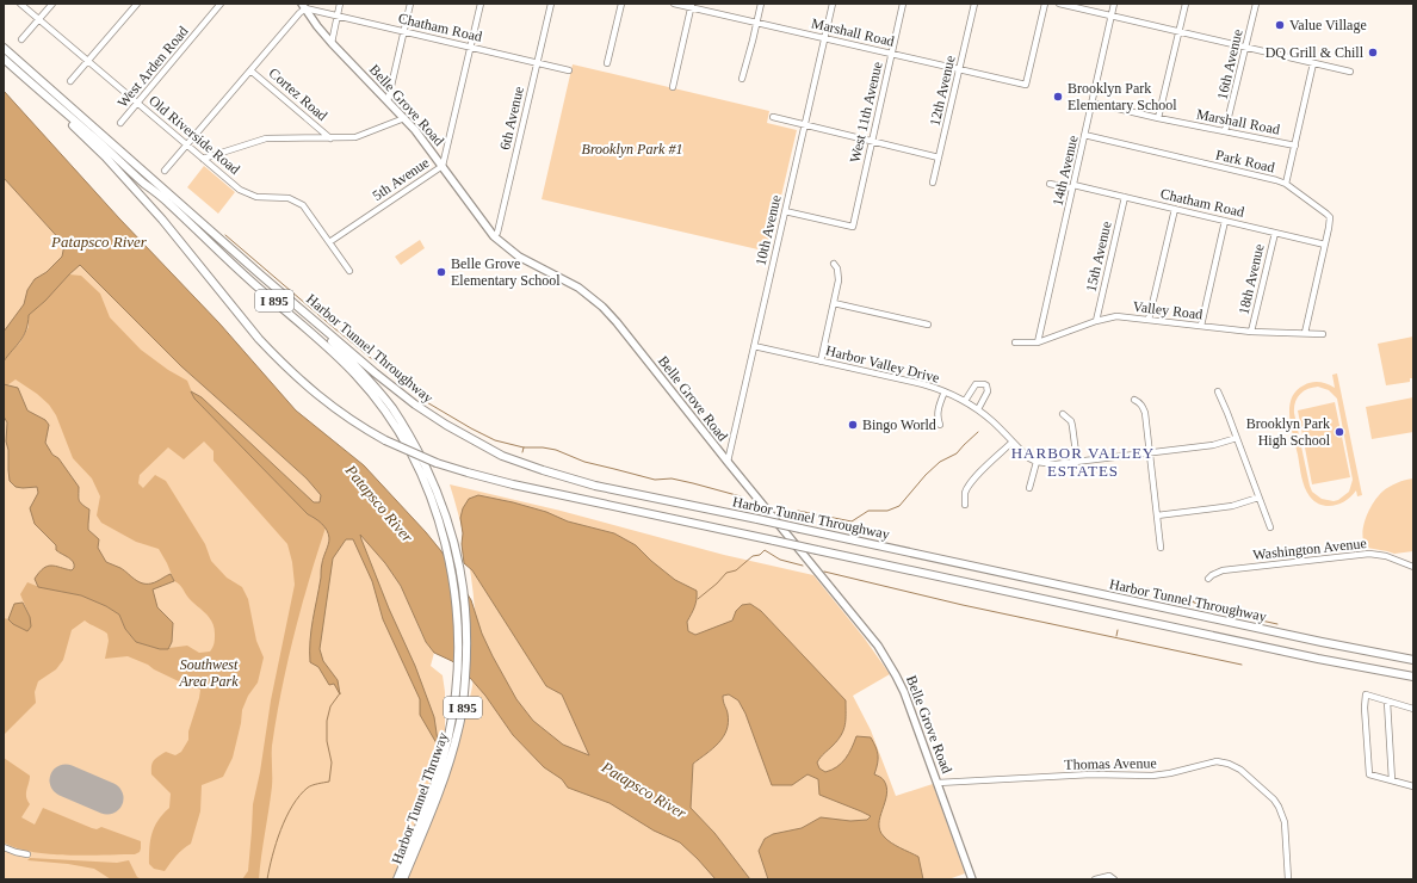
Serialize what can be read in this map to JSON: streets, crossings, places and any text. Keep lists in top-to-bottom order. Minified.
{"streets":{"highway":["I 895","Harbor Tunnel Throughway","Harbor Tunnel Thruway"],"main road":["Belle Grove Road"],"street":["Chatham Road","Marshall Road","16th Avenue","West Arden Road","12th Avenue","Cortez Road","West 11th Avenue","6th Avenue","Old Riverside Road","Park Road","14th Avenue","5th Avenue","10th Avenue","15th Avenue","18th Avenue","Valley Road","Harbor Valley Drive","Washington Avenue","Thomas Avenue"]},"crossings":[["Chatham Road","Belle Grove Road"],["Chatham Road","6th Avenue"],["Chatham Road","Park Road"],["Chatham Road","14th Avenue"],["Chatham Road","5th Avenue"],["Chatham Road","15th Avenue"],["Chatham Road","18th Avenue"],["Marshall Road","16th Avenue"],["Marshall Road","12th Avenue"],["Marshall Road","West 11th Avenue"],["Marshall Road","14th Avenue"],["Marshall Road","10th Avenue"],["West Arden Road","Old Riverside Road"],["Belle Grove Road","6th Avenue"],["Belle Grove Road","5th Avenue"],["Belle Grove Road","10th Avenue"],["Belle Grove Road","Thomas Avenue"],["West 11th Avenue","10th Avenue"],["Old Riverside Road","5th Avenue"],["Park Road","14th Avenue"],["Park Road","Valley Road"],["14th Avenue","Valley Road"],["10th Avenue","Harbor Valley Drive"],["15th Avenue","Valley Road"],["18th Avenue","Valley Road"],["Harbor Tunnel Throughway","Harbor Tunnel Thruway"]],"districts":["HARBOR VALLEY ESTATES"],"water":["Patapsco River"],"parks":["Brooklyn Park #1","Southwest Area Park"],"places":["Value Village","DQ Grill & Chill","Brooklyn Park Elementary School","Belle Grove Elementary School","Bingo World","Brooklyn Park High School"]}
